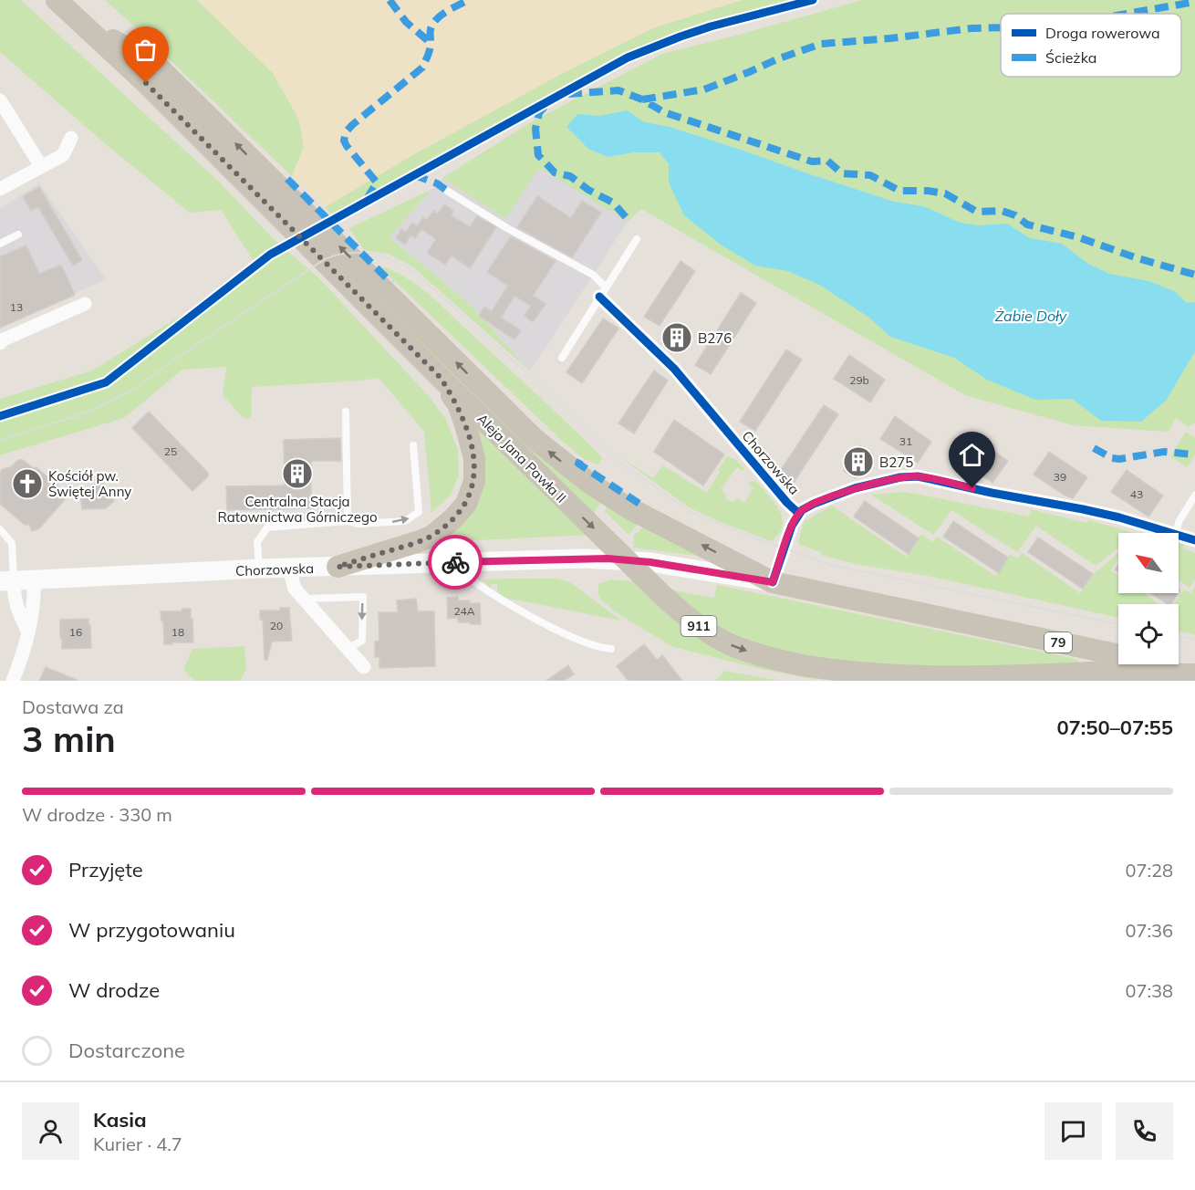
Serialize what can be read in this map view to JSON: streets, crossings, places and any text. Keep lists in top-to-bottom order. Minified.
{"streets":{"main road":["Aleja Jana Pawła II","Chorzowska","911","79"]},"crossings":[["Aleja Jana Pawła II","Chorzowska"]],"water":["Żabie Doły"],"places":{"building":["B276","B275","Centralna Stacja Ratownictwa Górniczego"],"church":["Kościół pw. Świętej Anny"]},"house_numbers":["13","29b","31","25","39","43","24A","20","16","18"],"legend":["Droga rowerowa","Ścieżka"],"north":"top left","page":{"heading":["3 min","Dostawa za","07:50–07:55"],"panel":["Kasia","Kurier · 4.7"],"bar":"W drodze · 330 m","list":[["Przyjęte","07:28"],["W przygotowaniu","07:36"],["W drodze","07:38"],"Dostarczone"]}}
